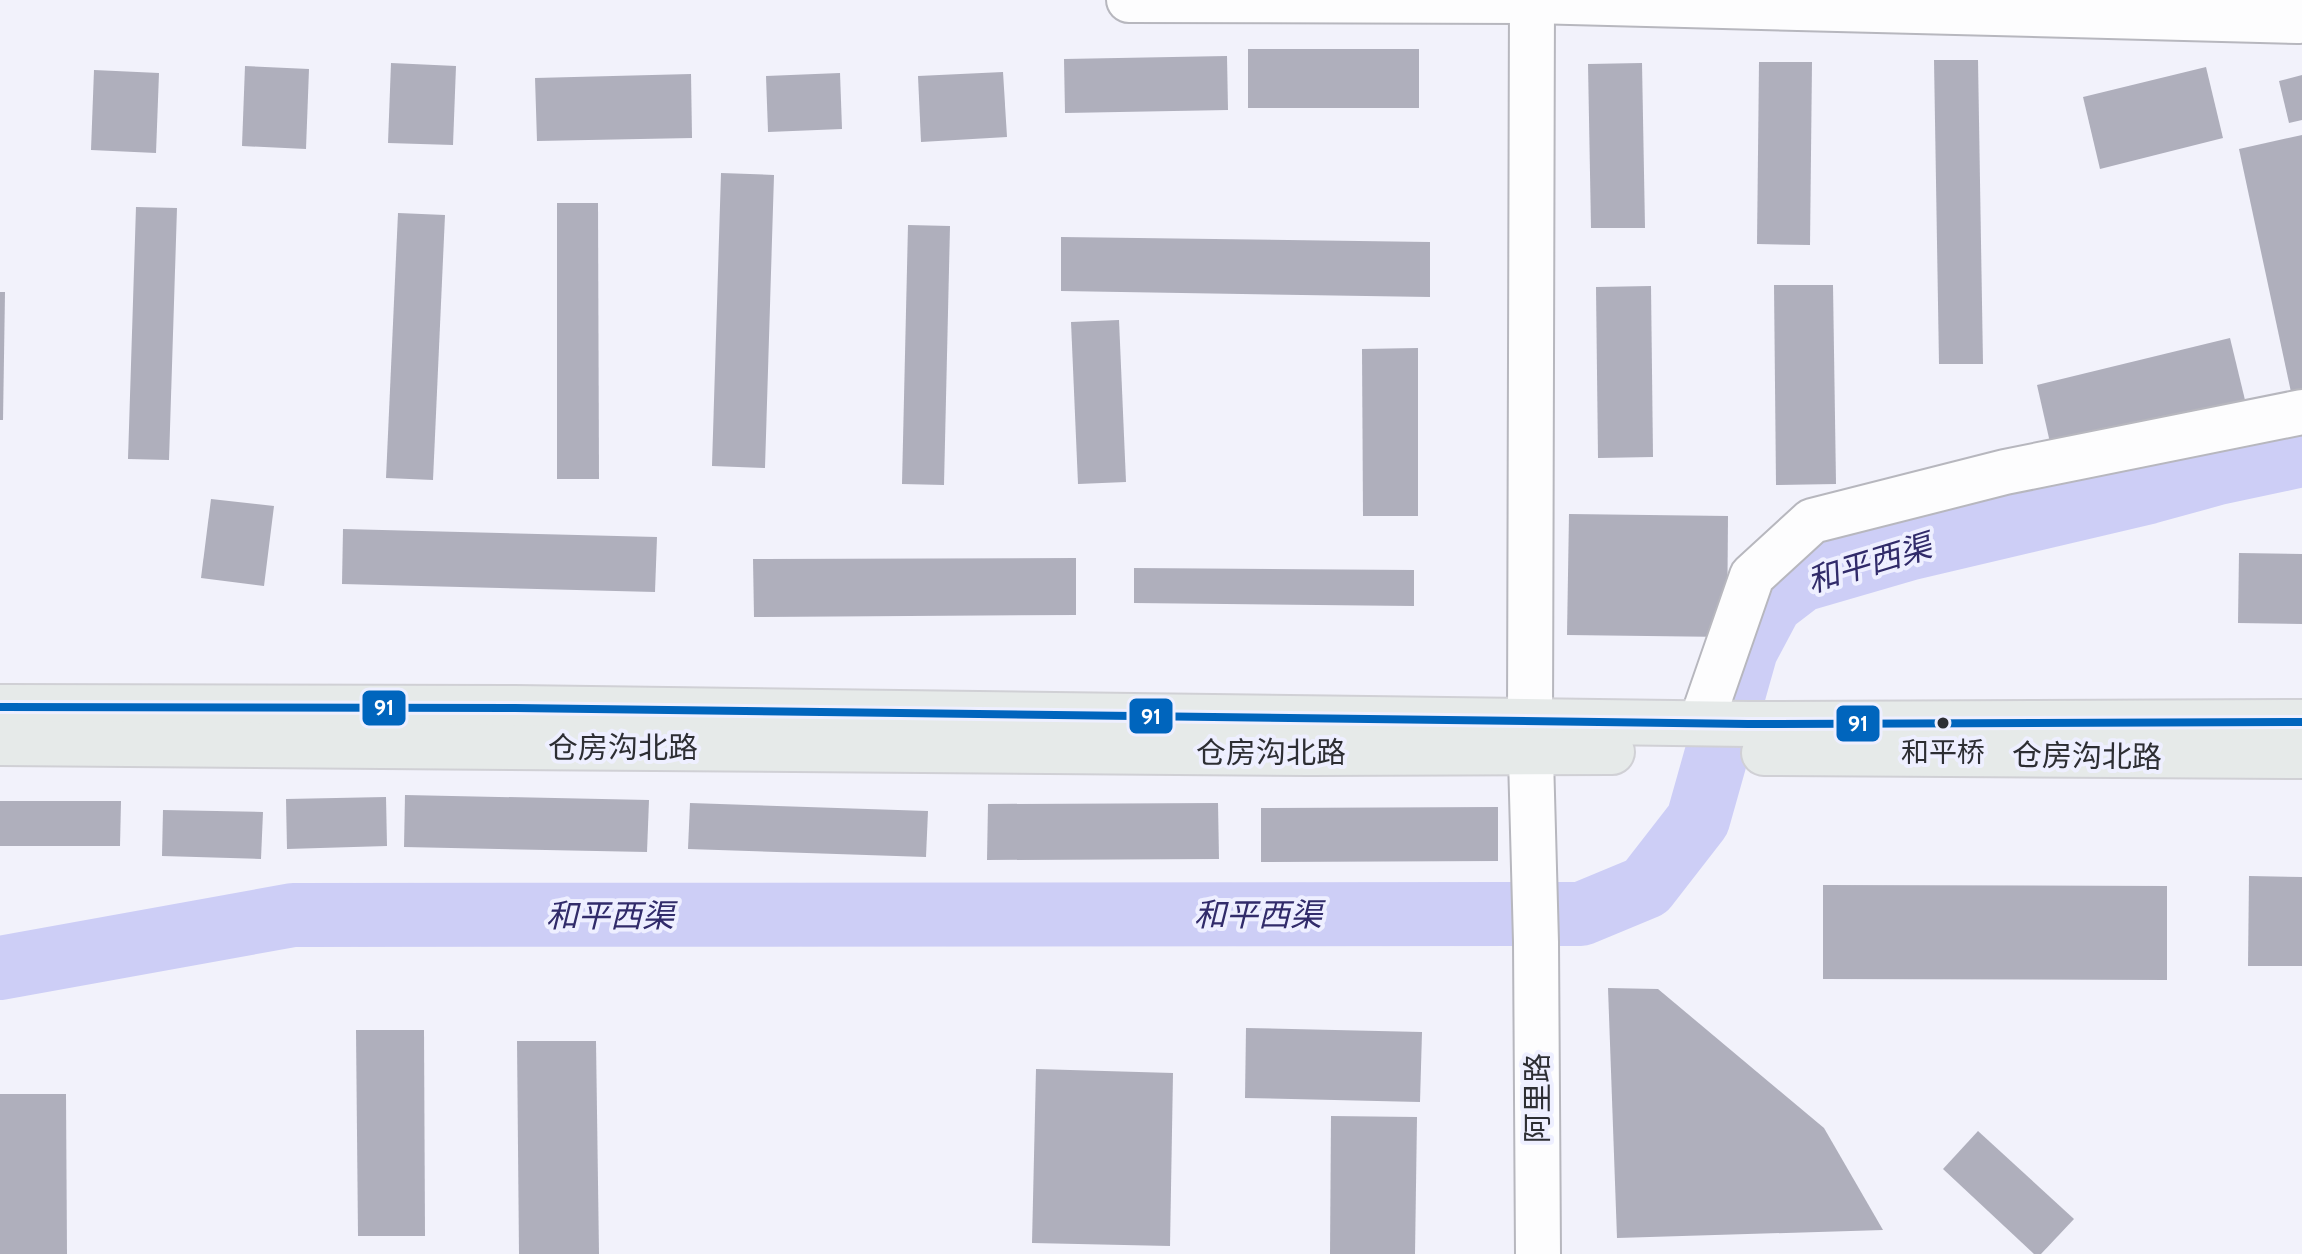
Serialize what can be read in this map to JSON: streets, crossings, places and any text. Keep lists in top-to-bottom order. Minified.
{"streets":{"main road":["仓房沟北路"],"street":["阿里路"]},"crossings":[["仓房沟北路","阿里路"]],"water":["和平西渠"],"places":["和平桥"],"lines":["transit line 91"]}
